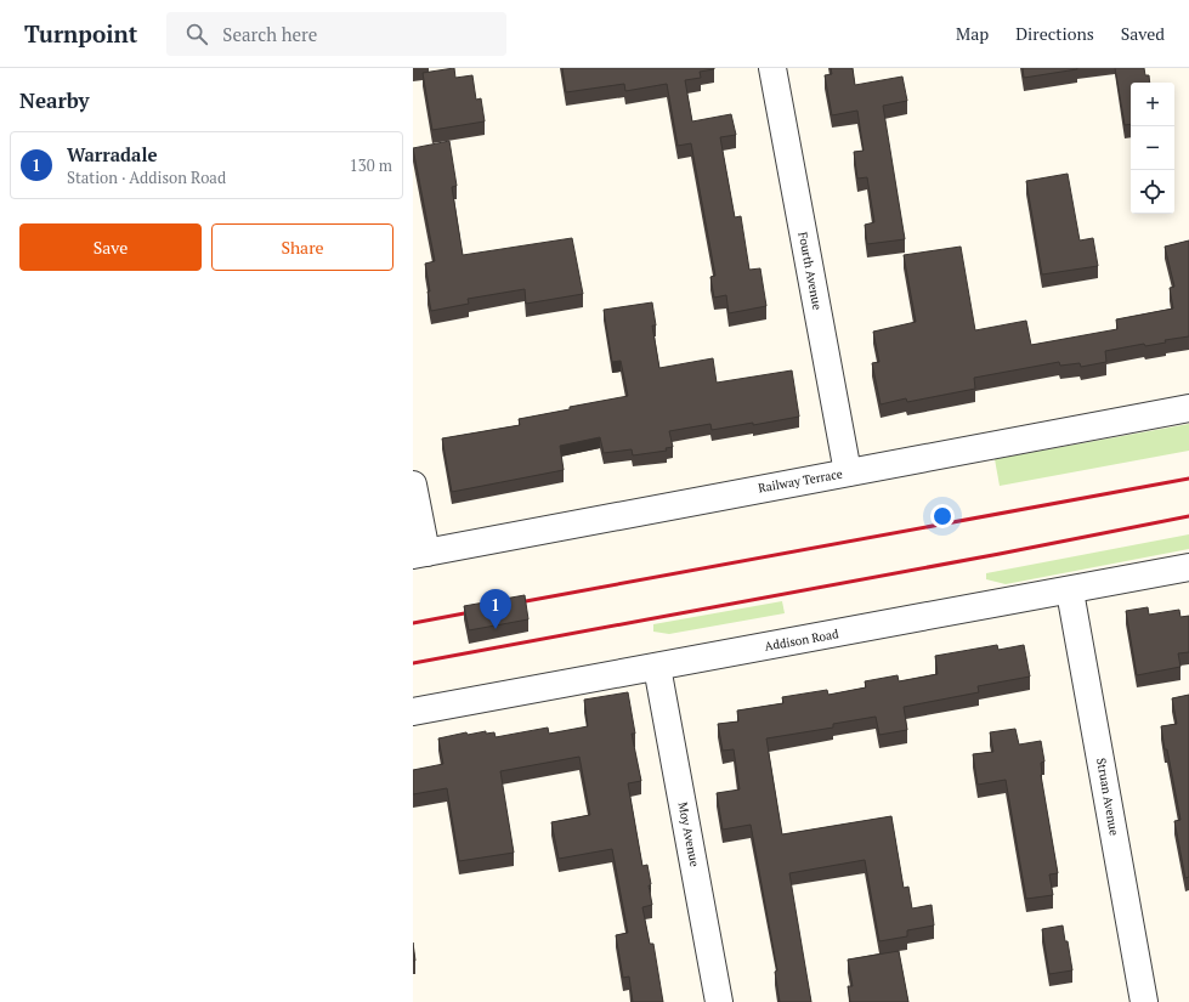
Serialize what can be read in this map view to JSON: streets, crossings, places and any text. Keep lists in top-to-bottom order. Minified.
{"streets":{"street":["Fourth Avenue","Railway Terrace","Addison Road","Struan Avenue","Moy Avenue"]},"crossings":[["Fourth Avenue","Railway Terrace"],["Addison Road","Struan Avenue"],["Addison Road","Moy Avenue"]],"page":{"header":"Turnpoint","search":"Search here","nav":["Map","Directions","Saved"],"heading":"Nearby","map_buttons":["+","−"],"list":[{"mark":"1","name":"Warradale","note":"Station · Addison Road","value":"130 m"}],"buttons":["Save","Share"],"pins":"1"}}
